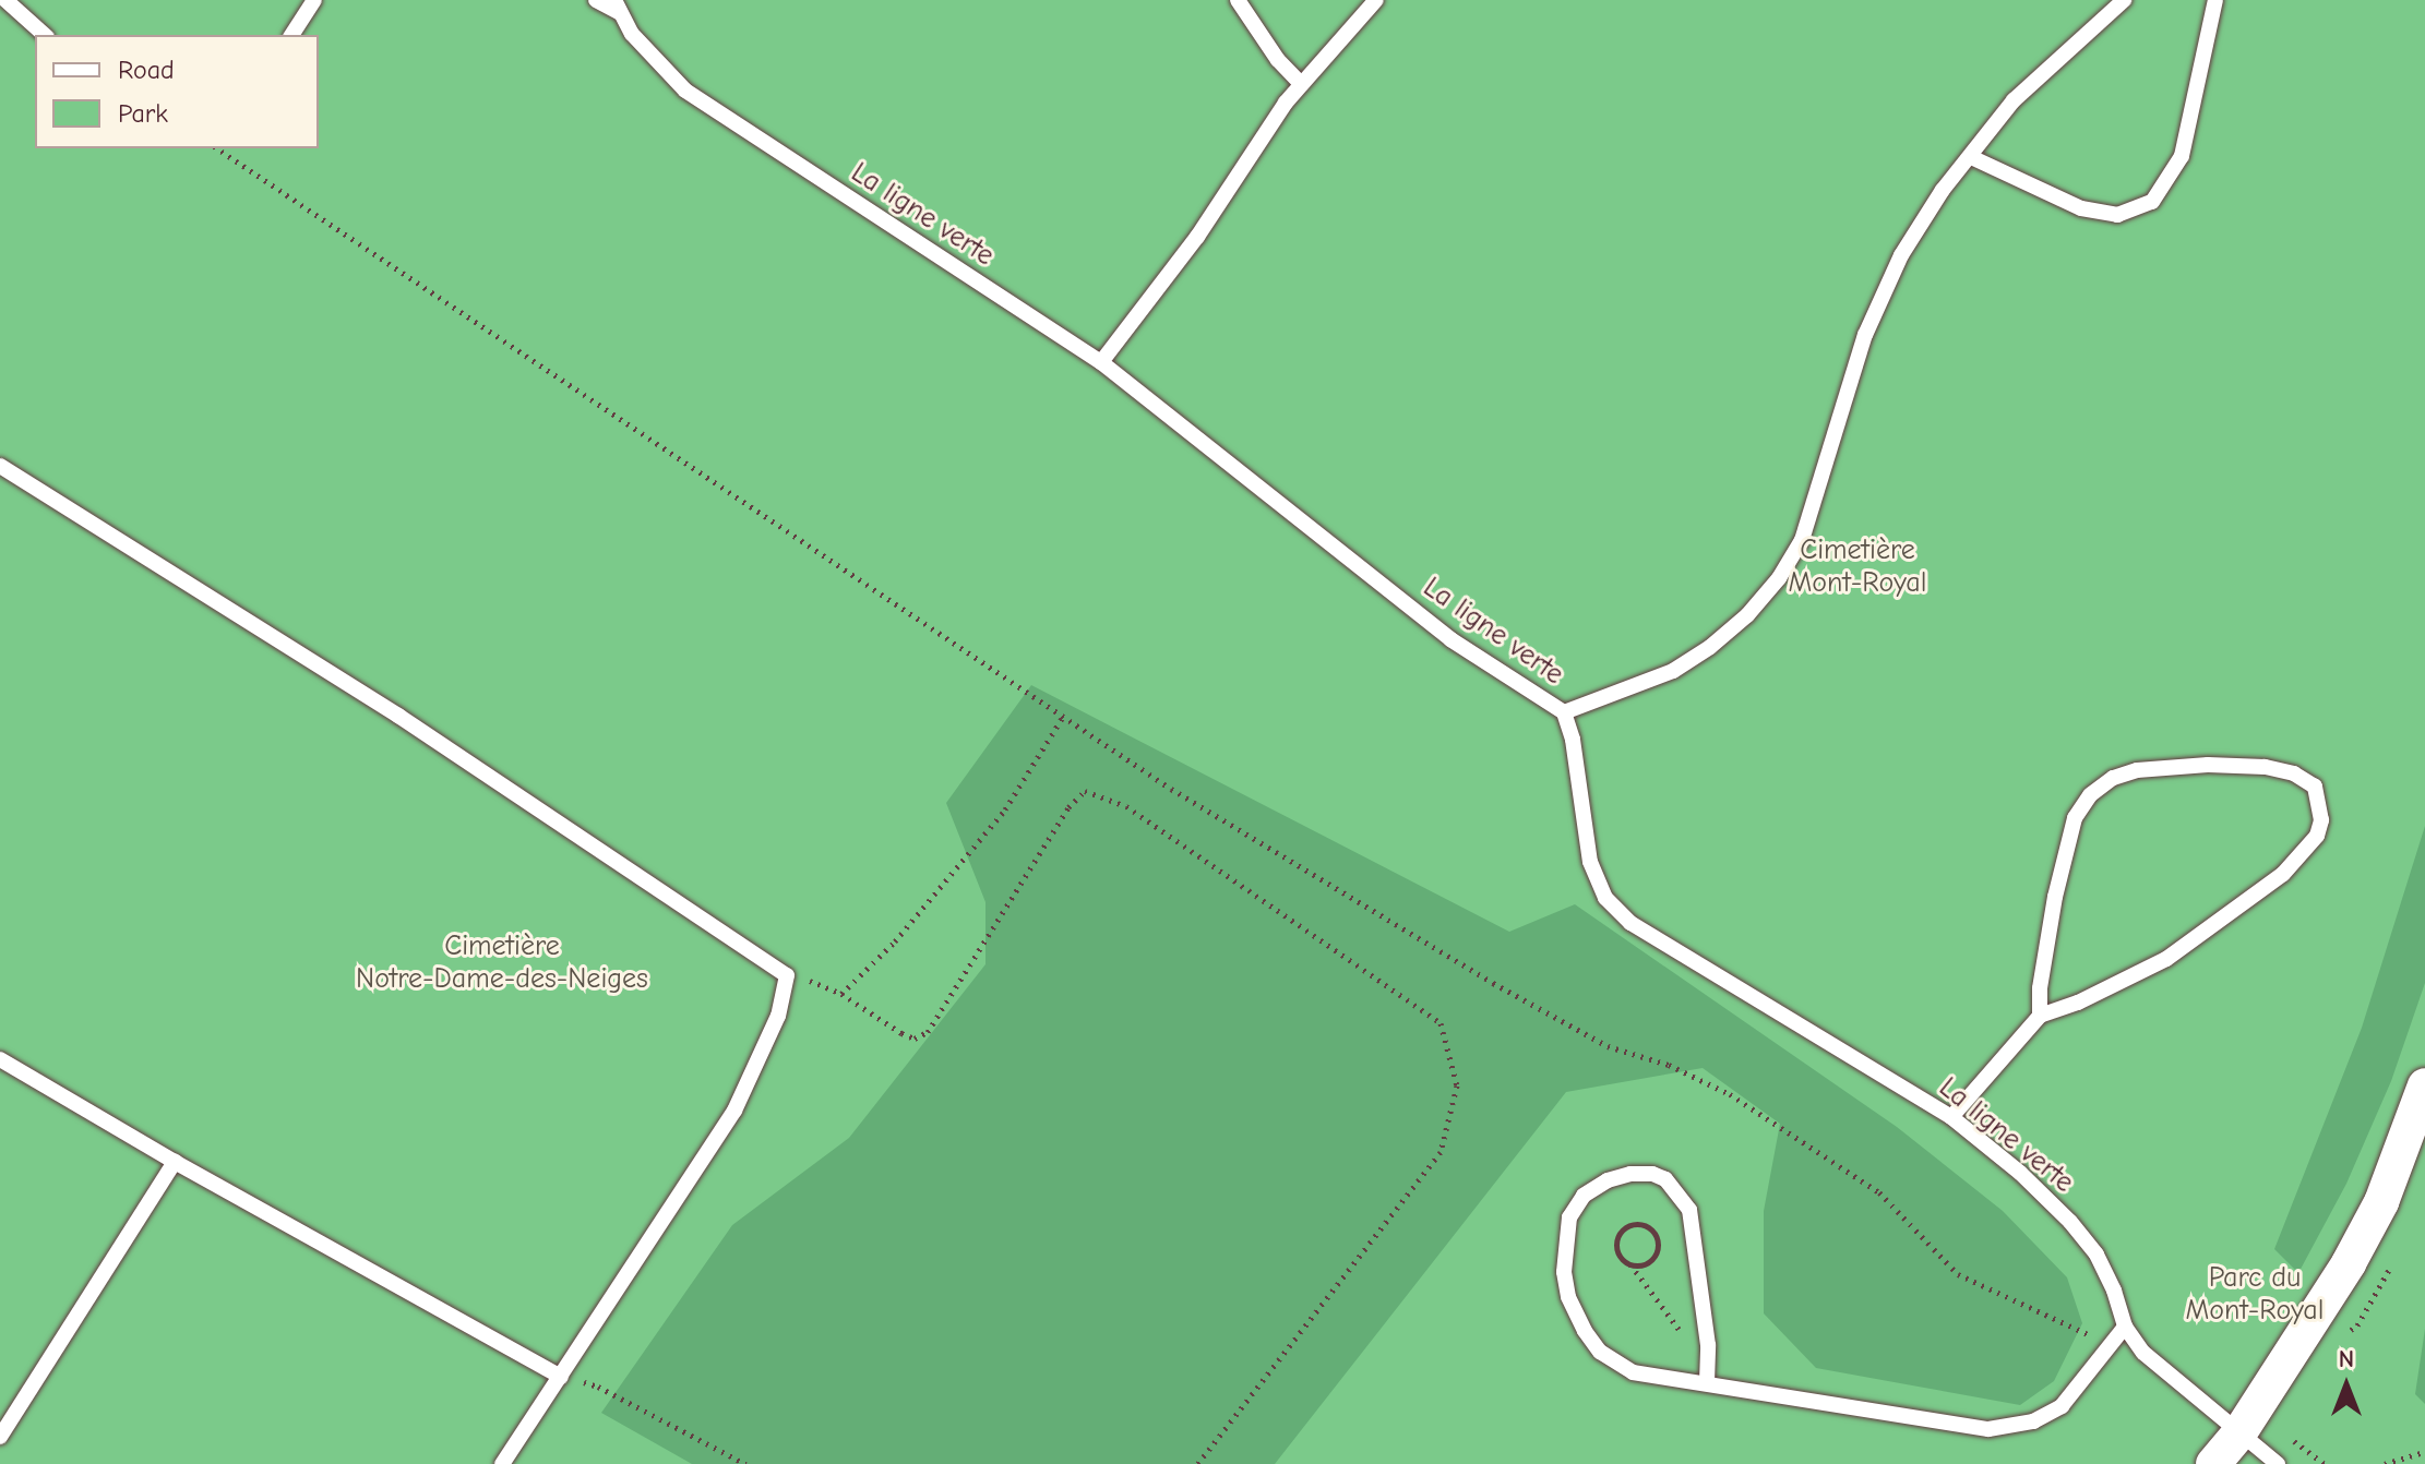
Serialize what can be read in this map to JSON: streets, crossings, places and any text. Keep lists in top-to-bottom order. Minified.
{"streets":{"lane":["La ligne verte"]},"parks":["Cimetière Mont-Royal","Cimetière Notre-Dame-des-Neiges","Parc du Mont-Royal"],"legend":["Road","Park"],"north":"top"}
